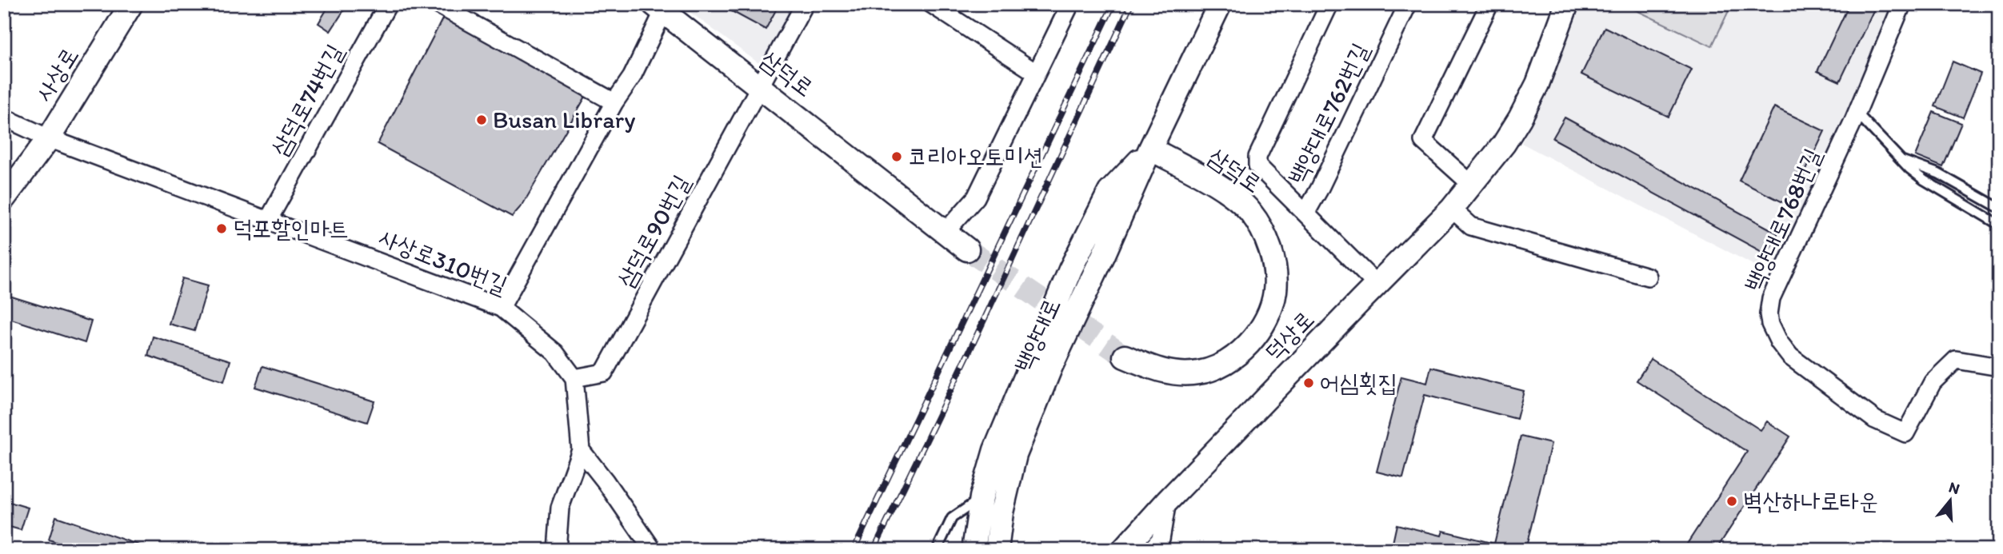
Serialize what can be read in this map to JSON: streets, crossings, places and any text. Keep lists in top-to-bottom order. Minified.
{"streets":{"main road":["삼덕로","사상로","백양대로","덕상로"],"street":["삼덕로74번길","백양대로762번길","백양대로768번길","삼덕로90번길","사상로310번길"]},"crossings":[["삼덕로","삼덕로90번길"],["삼덕로","백양대로"],["사상로","사상로310번길"],["삼덕로74번길","사상로310번길"],["백양대로762번길","덕상로"],["삼덕로90번길","사상로310번길"]],"places":["Busan Library","코리아오토미션","덕포할인마트","어심횟집","벽산하나로타운"],"north":"top"}
